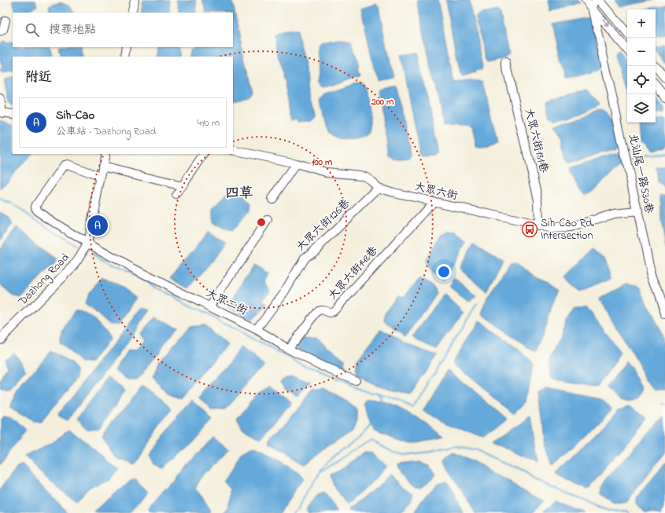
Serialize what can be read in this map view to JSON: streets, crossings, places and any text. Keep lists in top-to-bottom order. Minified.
{"streets":{"street":["大眾六街181巷","北汕尾一路530巷","大眾六街","大眾六街126巷","大眾六街148巷","Dazhong Road","大眾二街"]},"crossings":[["大眾六街181巷","大眾六街"],["北汕尾一路530巷","大眾六街"],["大眾六街","大眾六街126巷"],["大眾六街","大眾六街148巷"],["大眾六街126巷","大眾二街"],["大眾六街148巷","大眾二街"],["Dazhong Road","大眾二街"]],"districts":["四草"],"places":{"bus stop":["Sih-Cao Rd. Intersection"]},"page":{"map_buttons":["+","−"],"search":"搜尋地點","heading":"附近","list":[{"mark":"A","name":"Sih-Cao","note":"公車站 · Dazhong Road","value":"410 m"}],"pins":"A"},"rings":["200 m","100 m"]}
